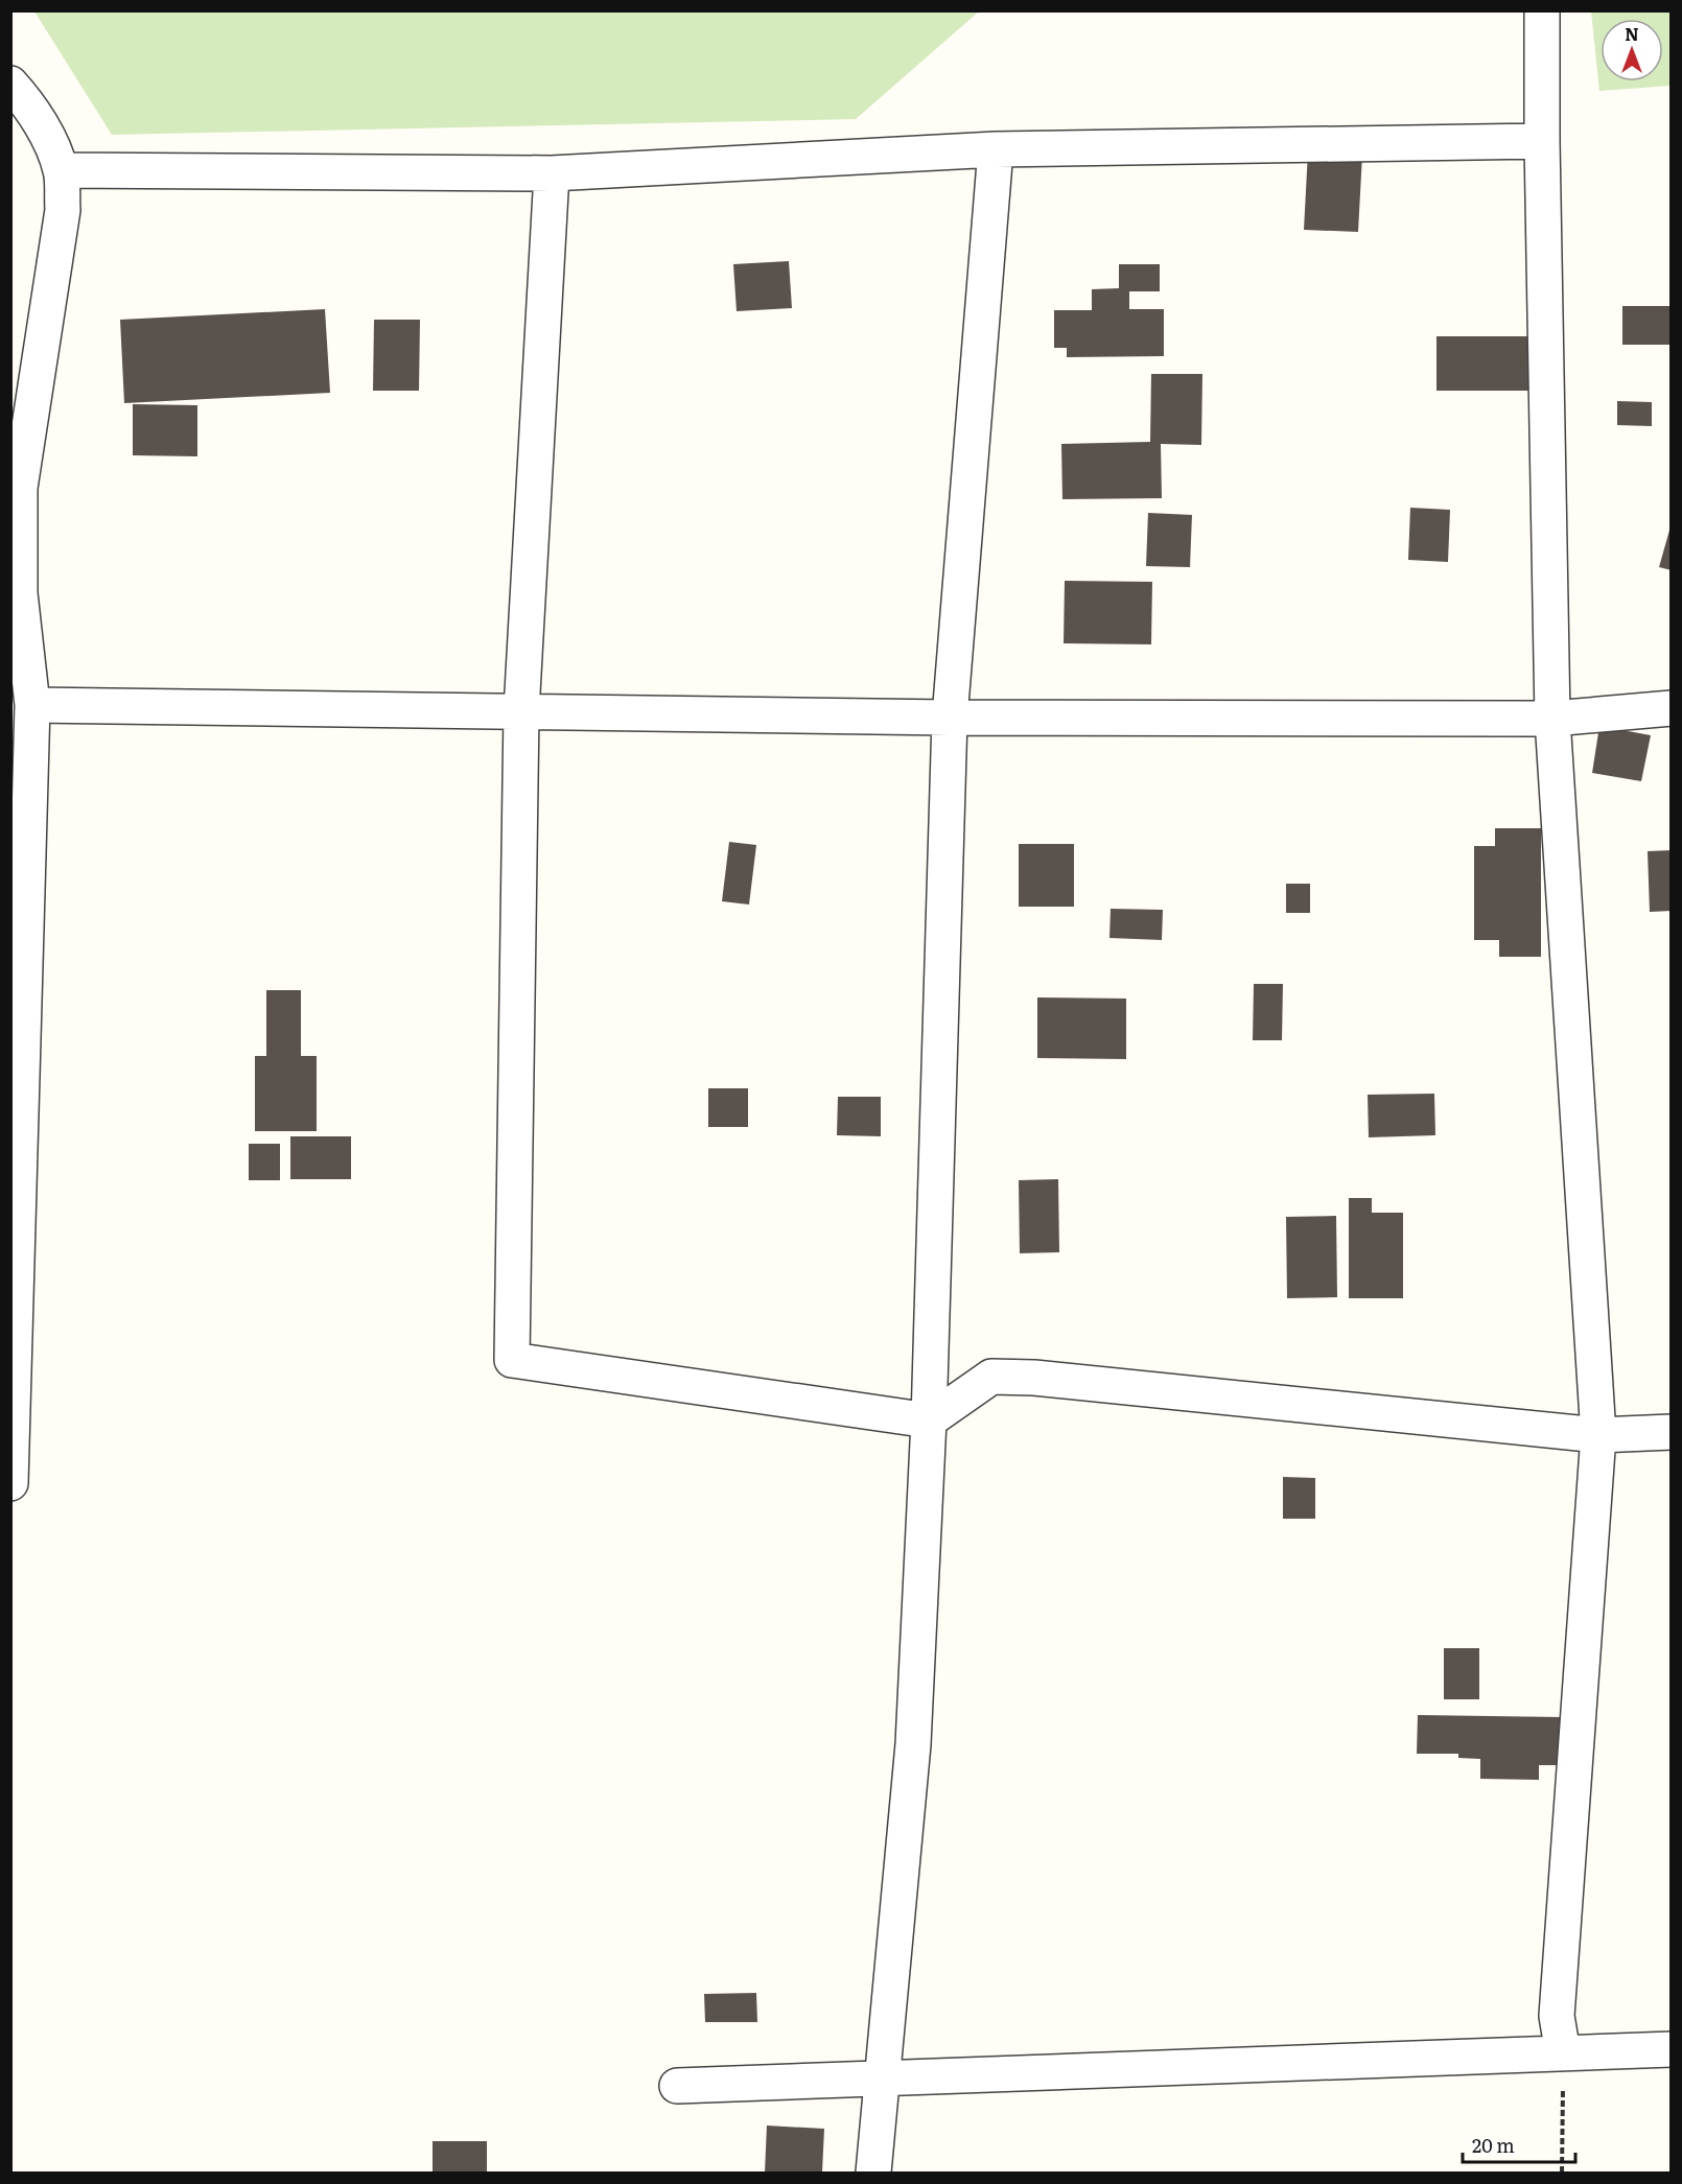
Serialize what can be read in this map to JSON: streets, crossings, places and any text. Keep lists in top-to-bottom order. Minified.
{"scale_bar":"20 m","north":"top"}
